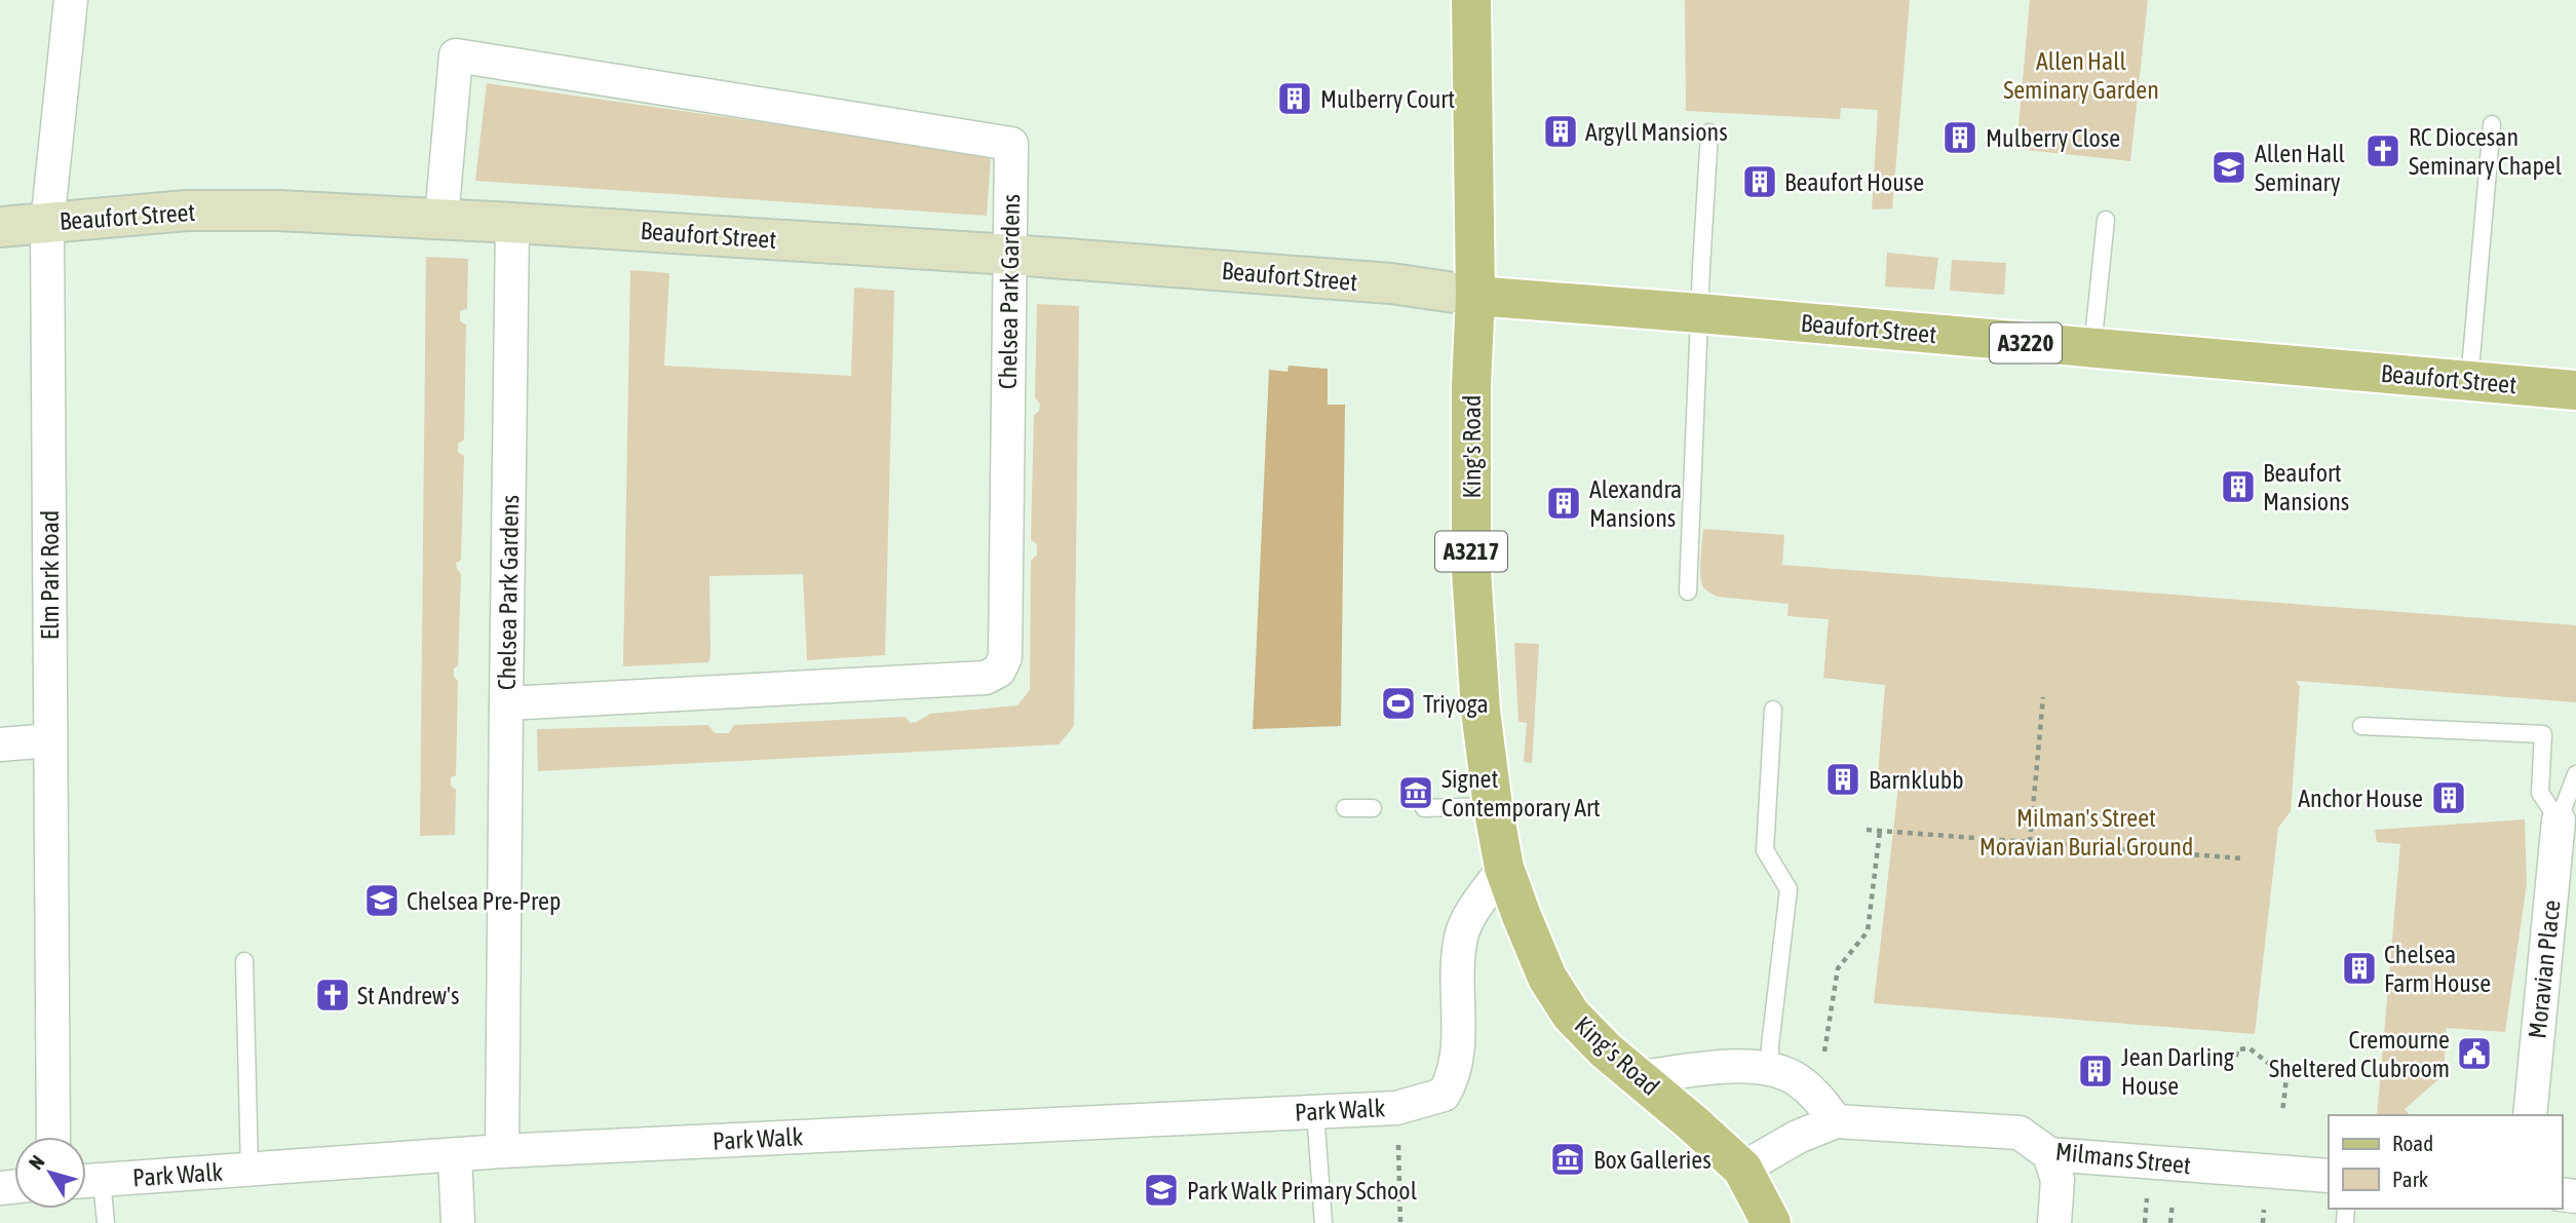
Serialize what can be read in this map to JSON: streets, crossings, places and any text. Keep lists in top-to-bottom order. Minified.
{"streets":{"main road":["Beaufort Street","A3220","King's Road","A3217"],"street":["Chelsea Park Gardens","Elm Park Road","Moravian Place","Park Walk","Milmans Street"]},"crossings":[["Beaufort Street","Chelsea Park Gardens"],["Beaufort Street","King's Road"],["Beaufort Street","Elm Park Road"],["Chelsea Park Gardens","Park Walk"],["King's Road","Park Walk"],["King's Road","Milmans Street"]],"parks":["Allen Hall Seminary Garden","Milman's Street Moravian Burial Ground"],"places":{"building":["Mulberry Court","Argyll Mansions","Mulberry Close","Beaufort House","Beaufort Mansions","Alexandra Mansions","Barnklubb","Anchor House","Chelsea Farm House","Jean Darling House"],"church":["RC Diocesan Seminary Chapel","St Andrew's"],"school or university":["Allen Hall Seminary","Chelsea Pre-Prep","Park Walk Primary School"],"sports":["Triyoga"],"museum":["Signet Contemporary Art","Box Galleries"],"public building":["Cremourne Sheltered Clubroom"]},"legend":["Road","Park"],"north":"top left"}
